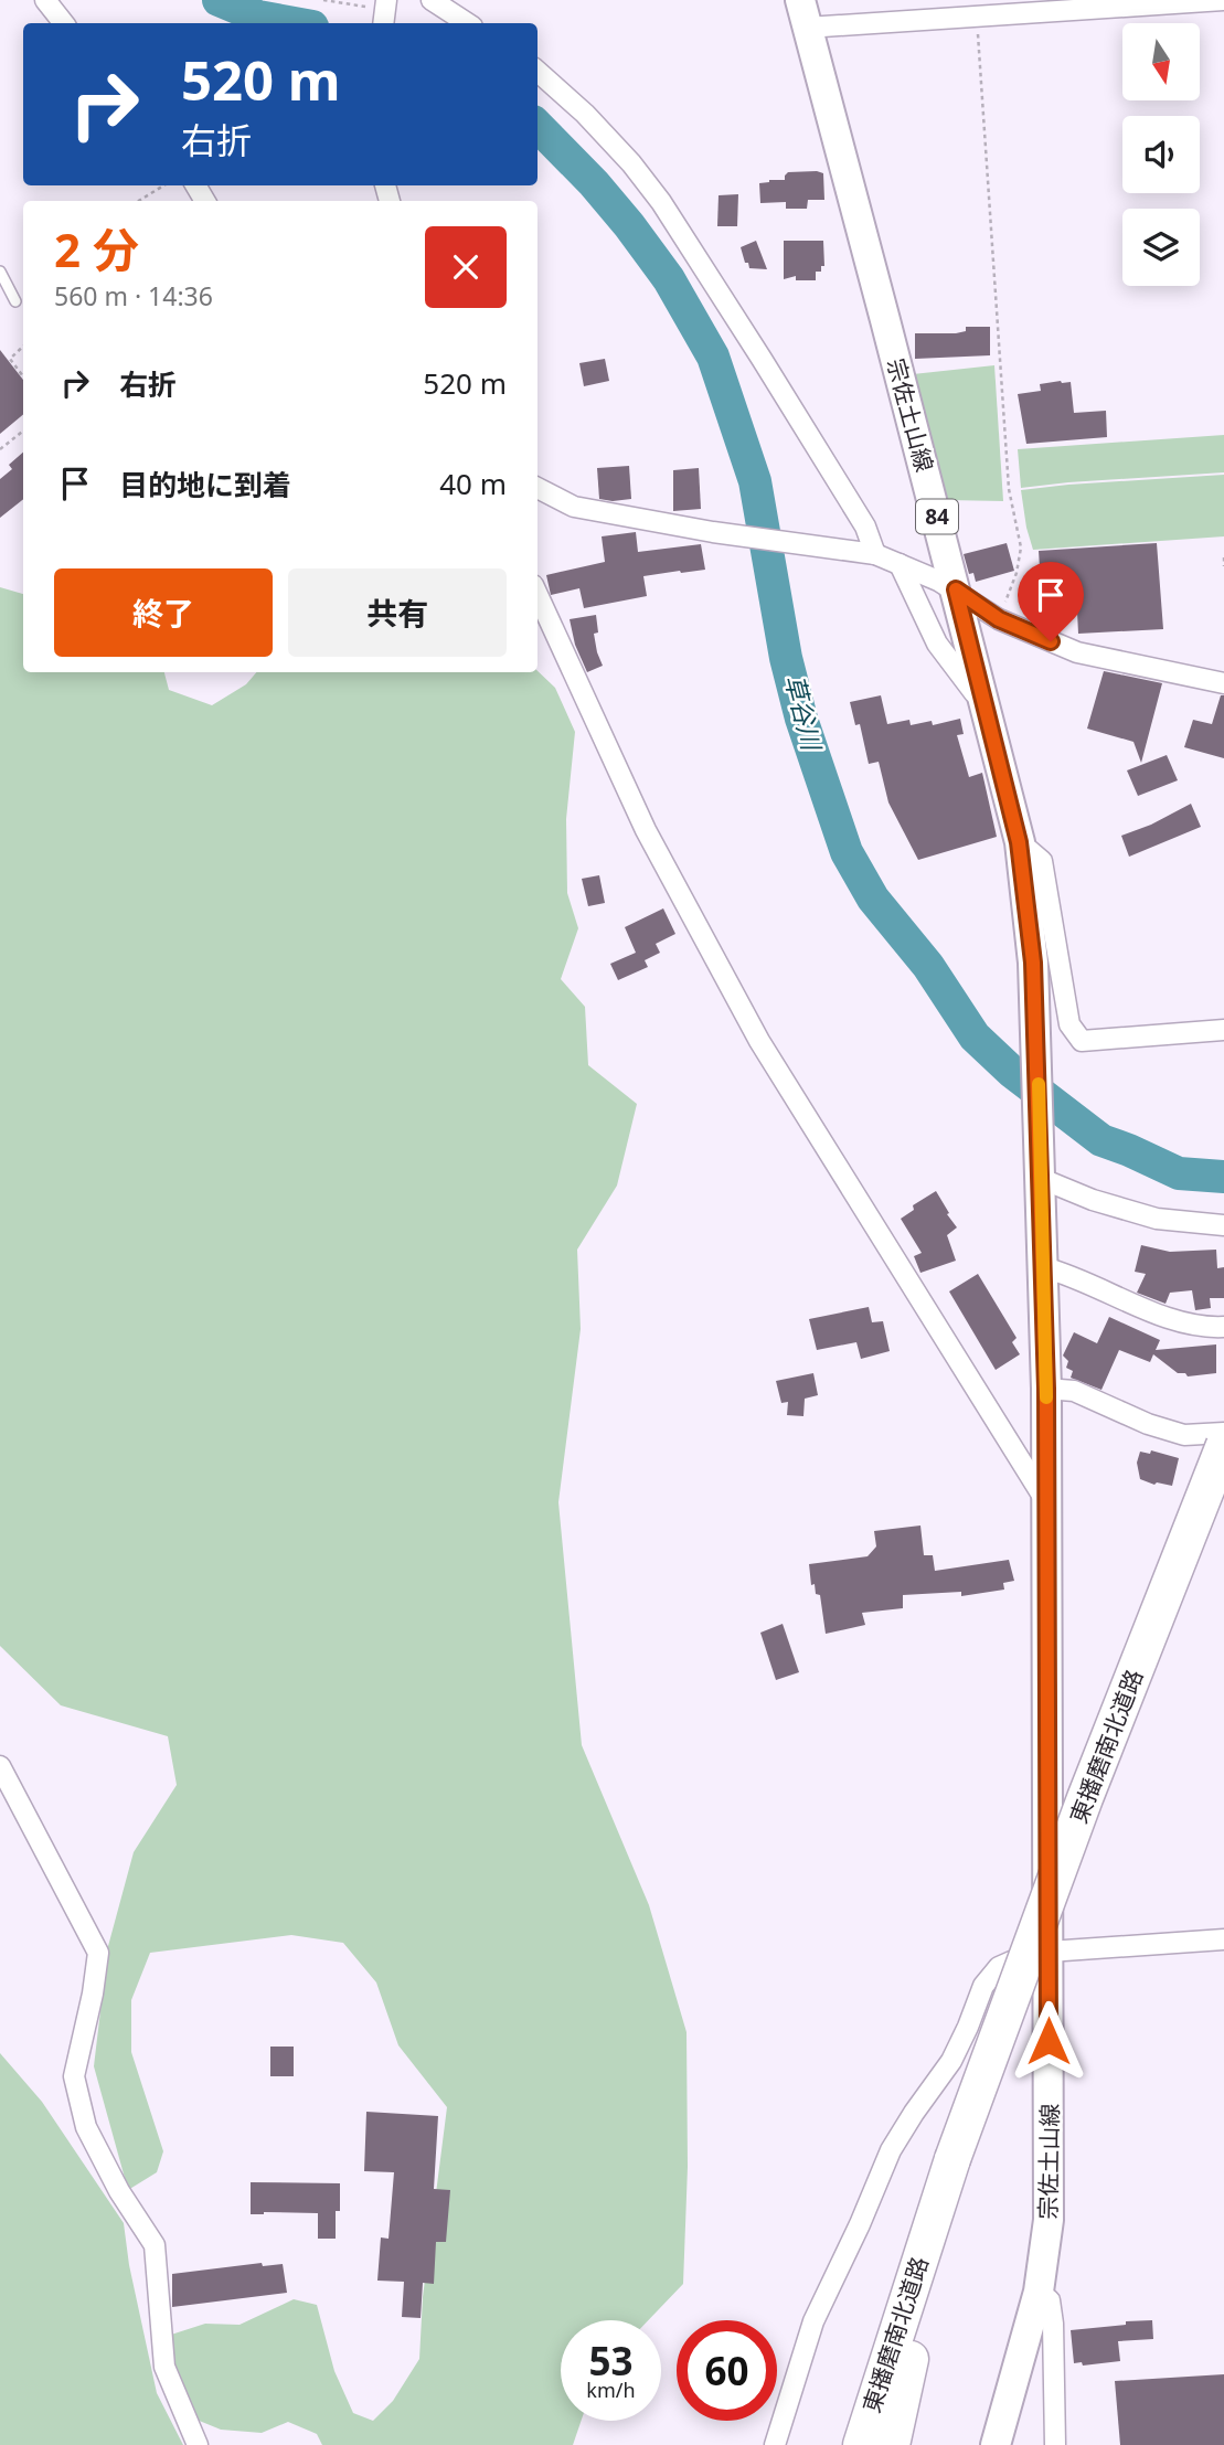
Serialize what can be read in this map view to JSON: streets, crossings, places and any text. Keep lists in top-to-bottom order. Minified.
{"streets":{"highway":["東播磨南北道路"],"main road":["宗佐土山線","84"]},"water":["草谷川"],"north":"bottom","page":{"turn":["520 m","右折"],"heading":["2 分","560 m · 14:36"],"list":[{"name":"右折","value":"520 m"},{"name":"目的地に到着","value":"40 m"}],"buttons":["終了","共有"],"speed":"53 km/h","limit":"60"}}
